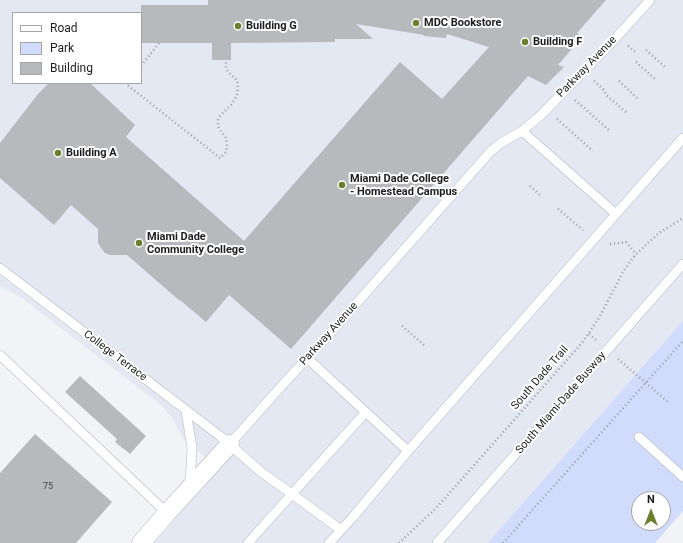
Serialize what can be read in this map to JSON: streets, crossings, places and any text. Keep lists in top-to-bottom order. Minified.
{"streets":{"street":["Parkway Avenue"],"lane":["College Terrace","South Miami-Dade Busway"],"path":["South Dade Trail"]},"crossings":[["Parkway Avenue","College Terrace"]],"places":["MDC Bookstore","Building G","Building F","Building A","Miami Dade College - Homestead Campus","Miami Dade Community College"],"house_numbers":["75"],"legend":["Road","Park","Building"],"north":"top"}
